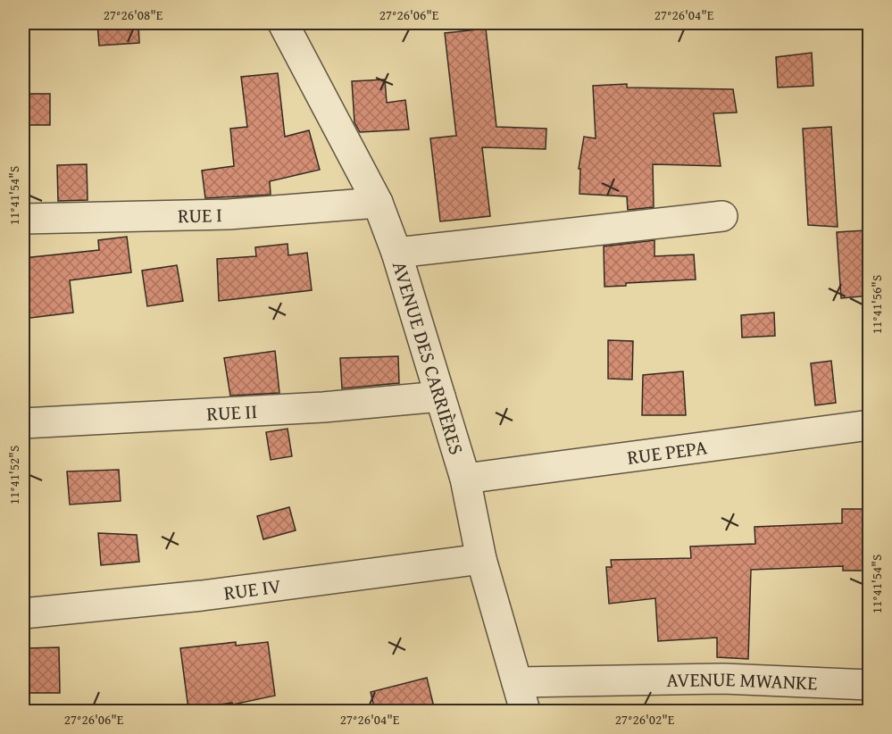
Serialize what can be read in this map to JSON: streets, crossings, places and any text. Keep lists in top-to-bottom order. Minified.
{"streets":{"street":["RUE I","AVENUE DES CARRIÈRES","RUE II","RUE PEPA","RUE IV","AVENUE MWANKE"]},"crossings":[["RUE I","AVENUE DES CARRIÈRES"],["AVENUE DES CARRIÈRES","RUE II"],["AVENUE DES CARRIÈRES","RUE PEPA"],["AVENUE DES CARRIÈRES","RUE IV"],["AVENUE DES CARRIÈRES","AVENUE MWANKE"]],"coordinates":["27°26'08\"E","27°26'06\"E","27°26'04\"E","11°41'54\"S","11°41'56\"S","11°41'52\"S","27°26'02\"E"]}
